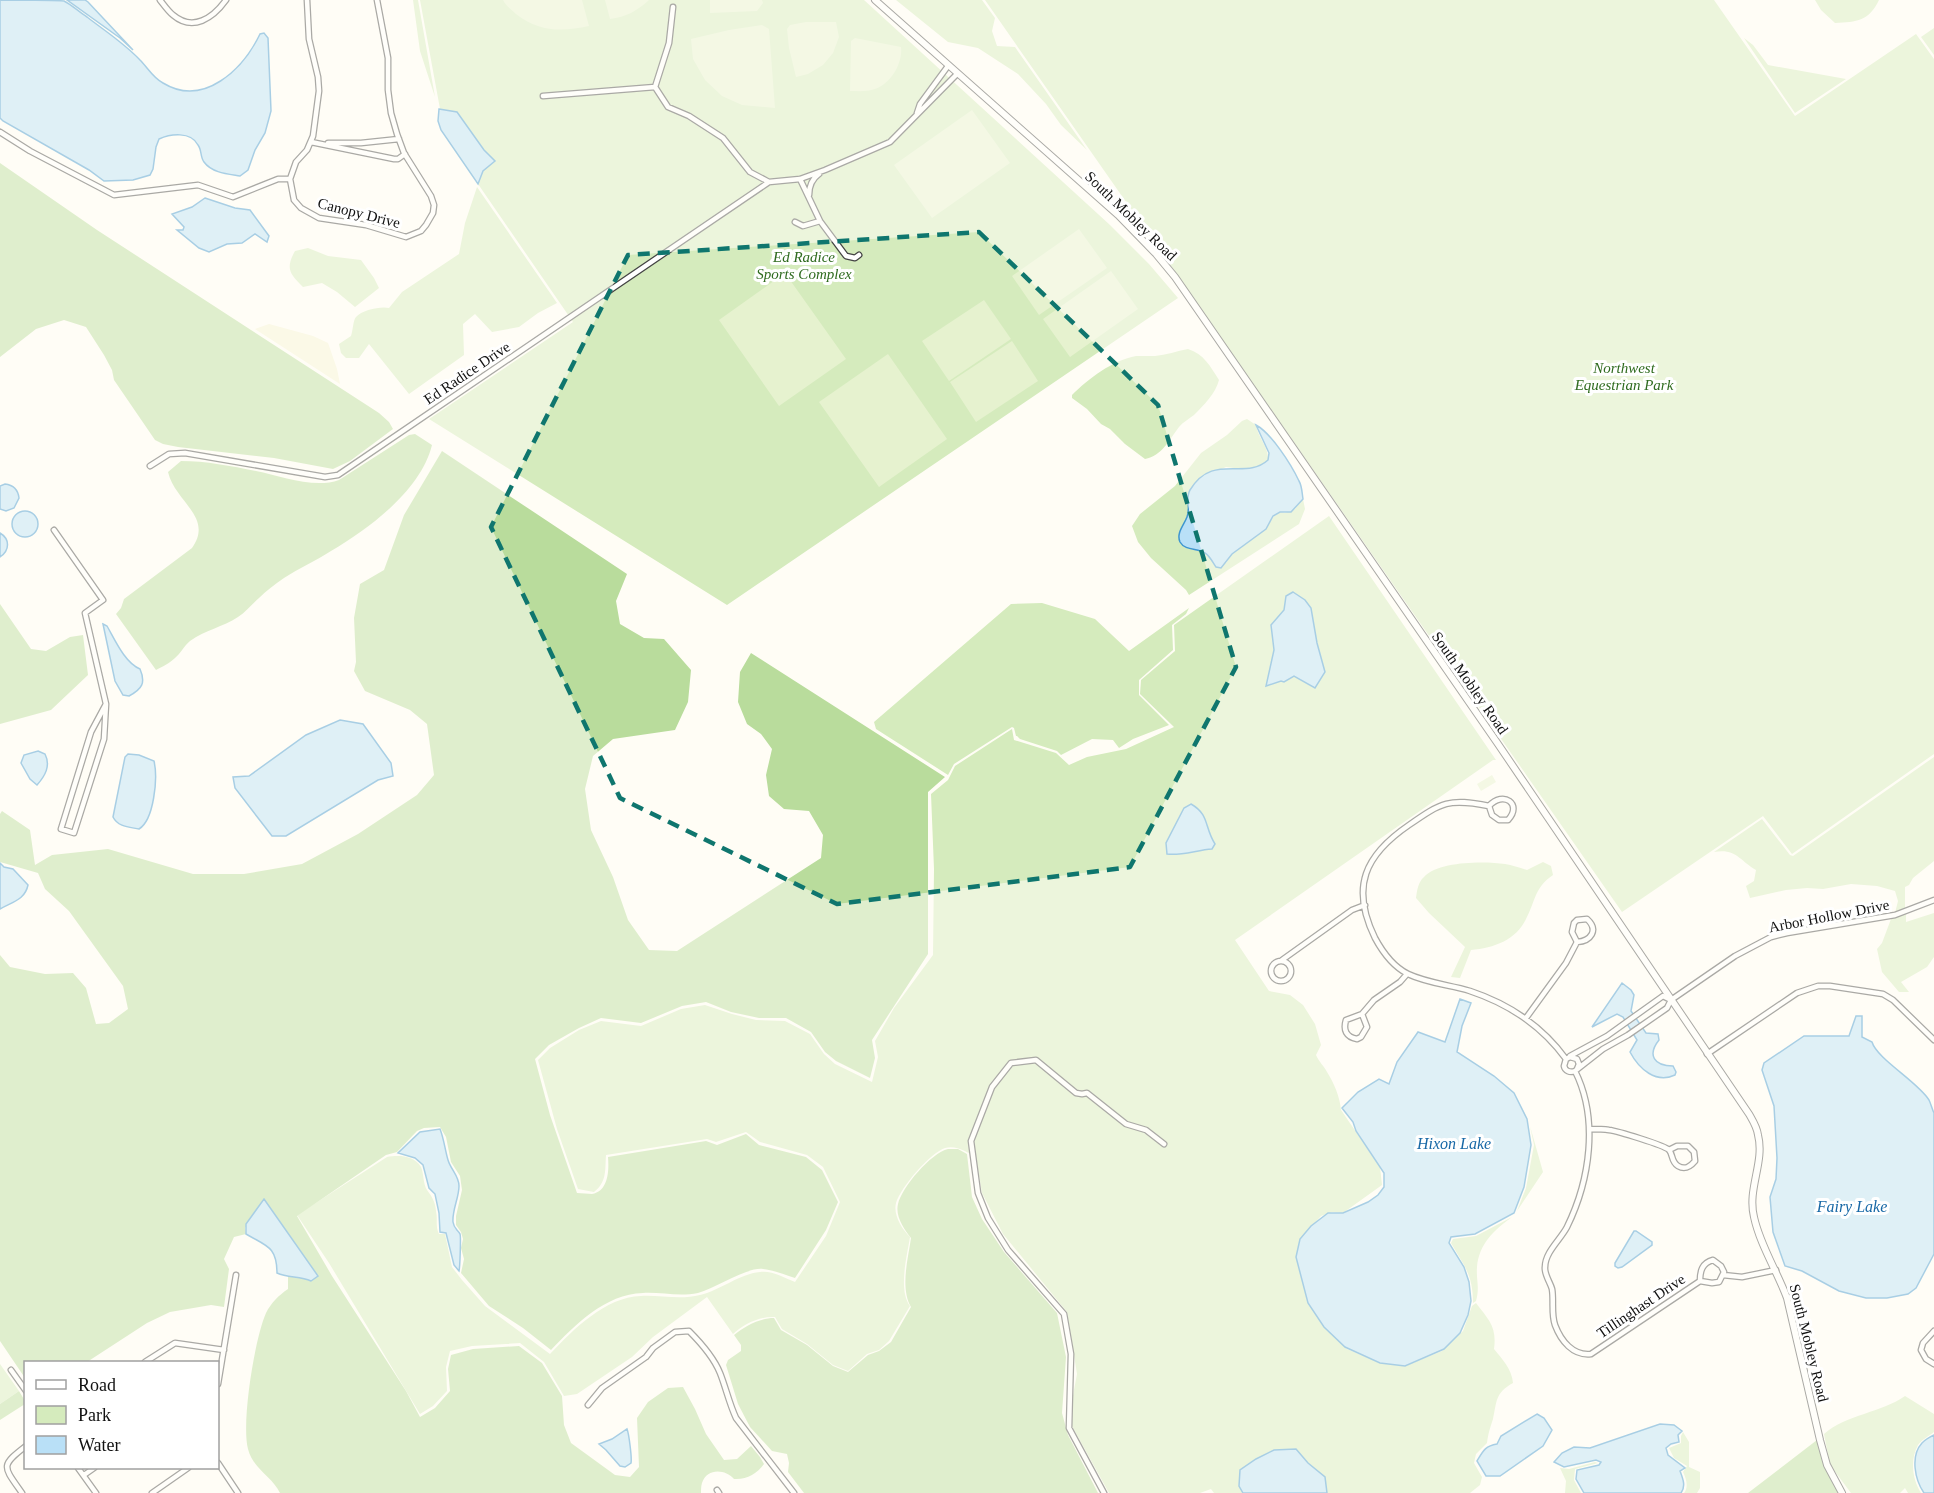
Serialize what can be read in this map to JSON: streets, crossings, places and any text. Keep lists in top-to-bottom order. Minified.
{"streets":{"street":["Canopy Drive","South Mobley Road","Ed Radice Drive","Arbor Hollow Drive","Tillinghast Drive"]},"crossings":[["South Mobley Road","Ed Radice Drive"],["South Mobley Road","Arbor Hollow Drive"]],"water":["Hixon Lake","Fairy Lake"],"parks":["Ed Radice Sports Complex","Northwest Equestrian Park"],"legend":["Road","Park","Water"]}
